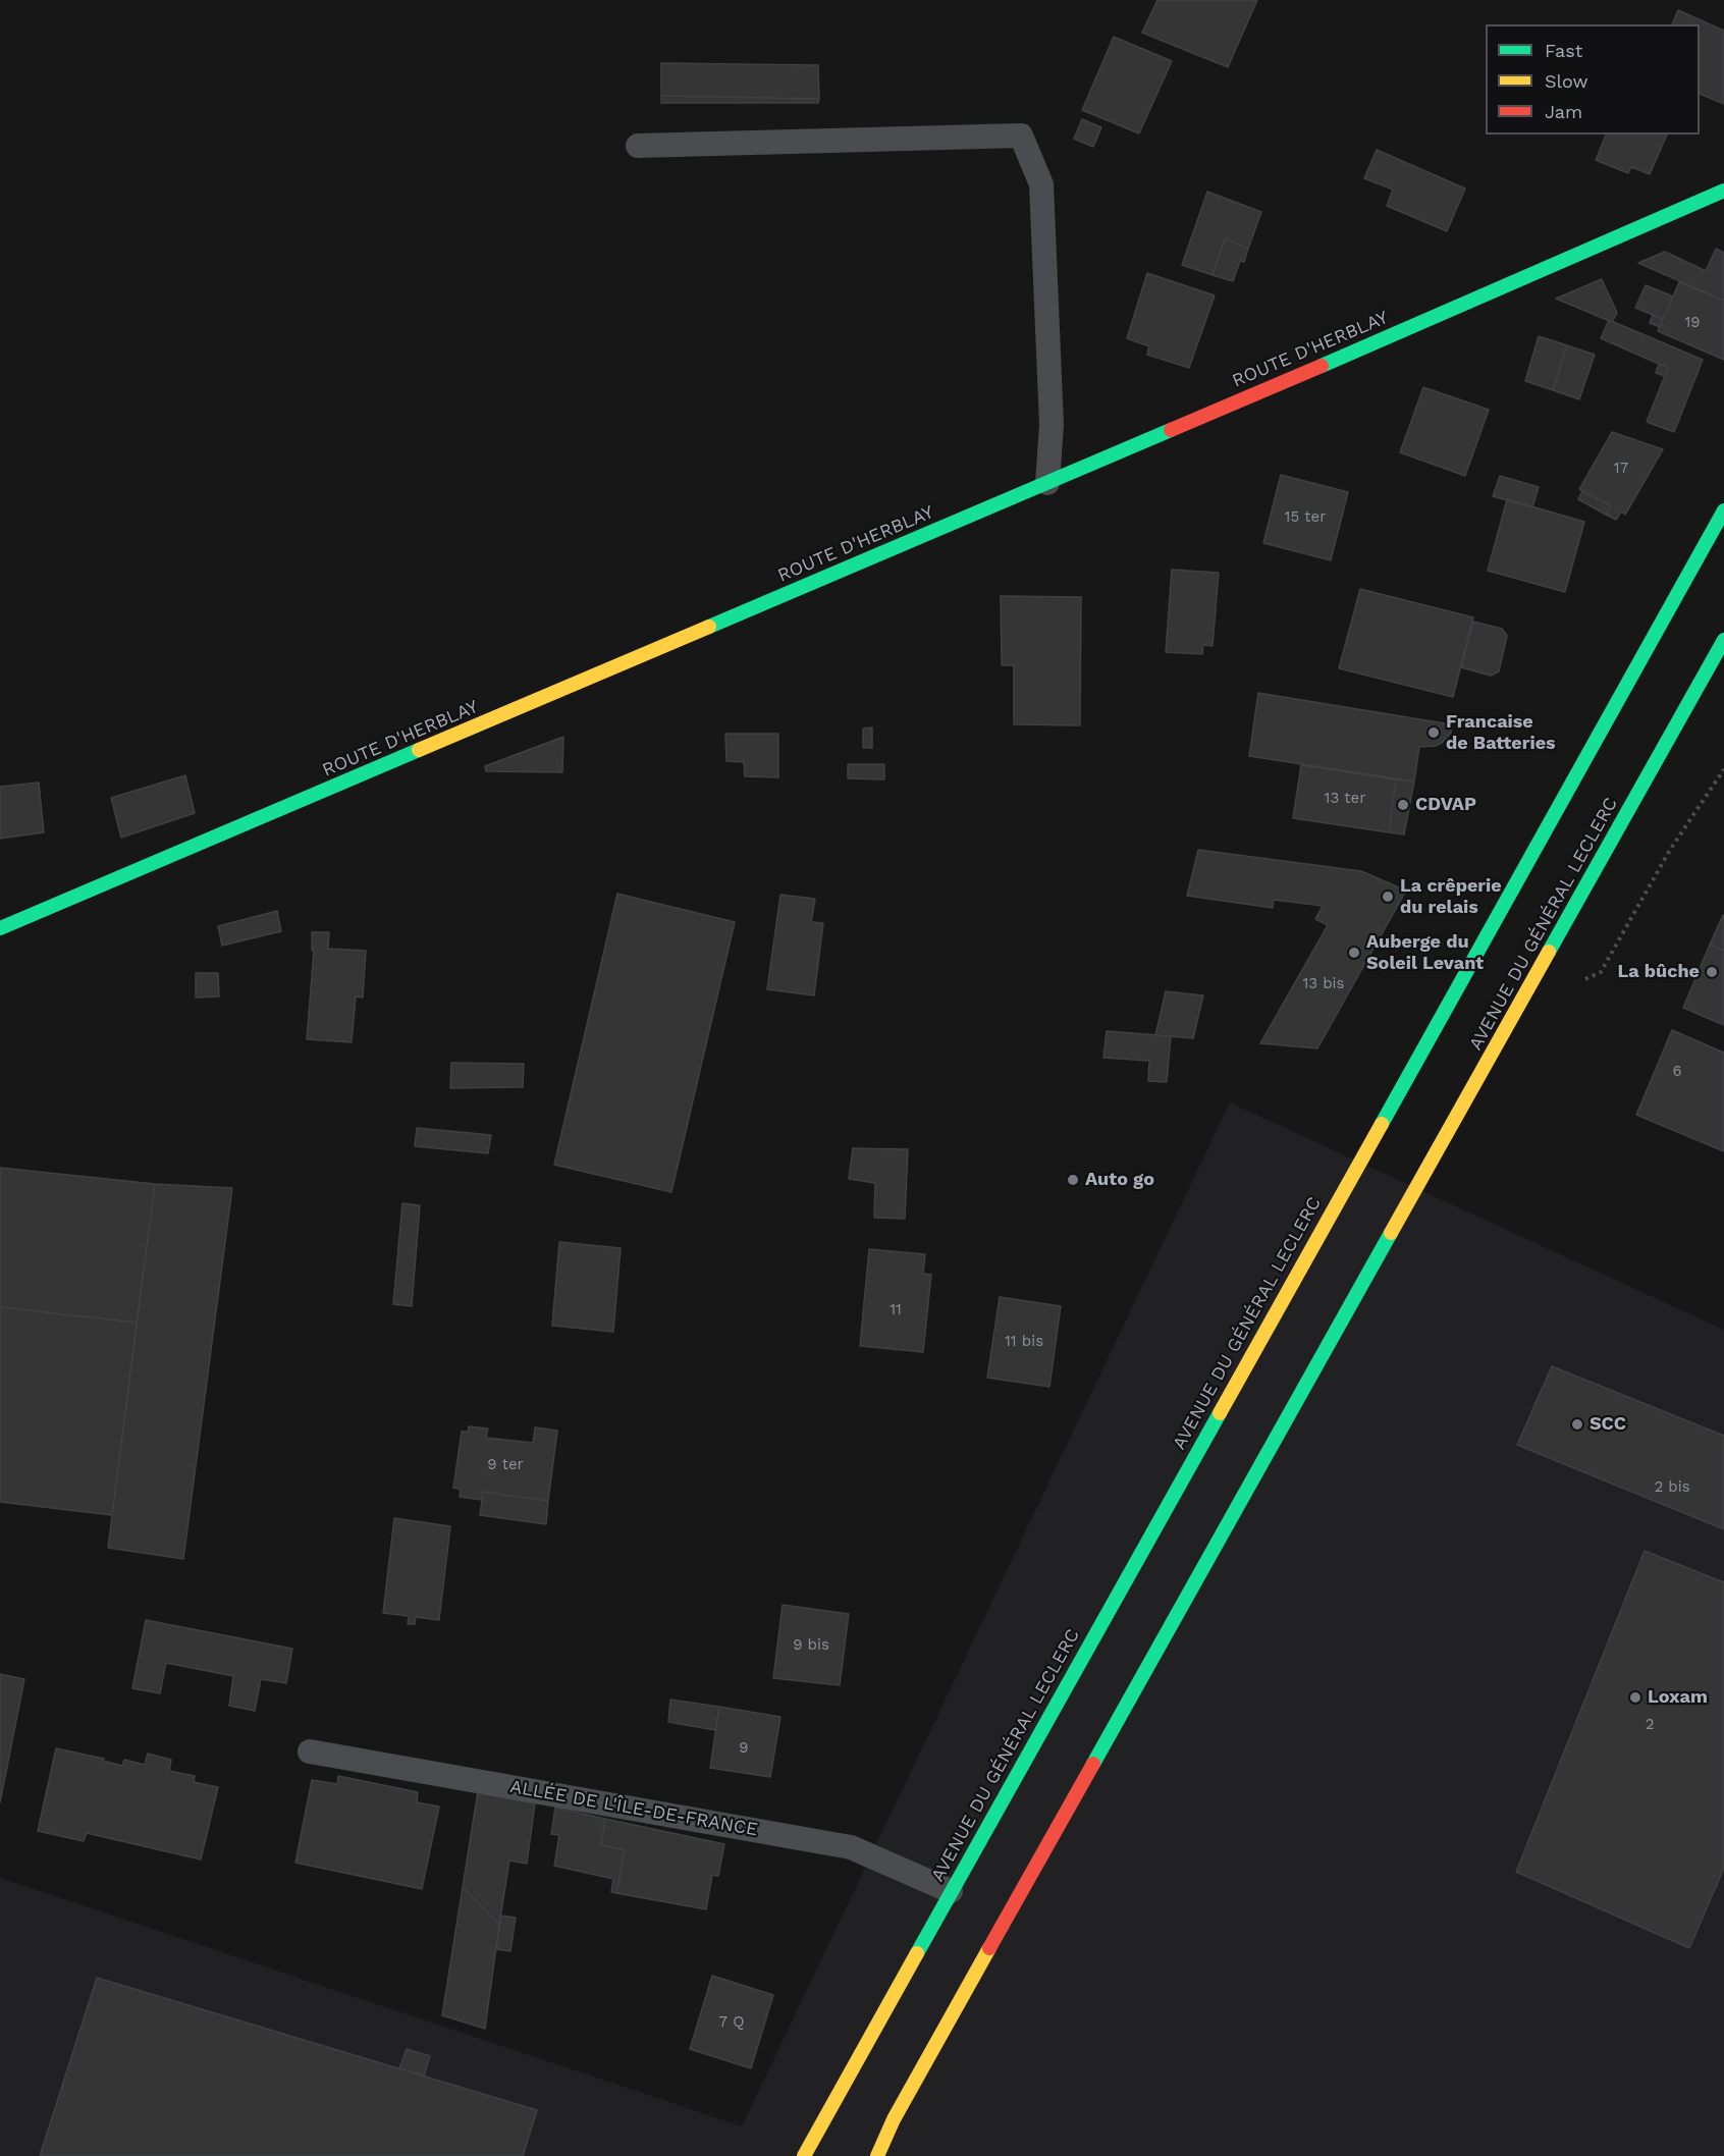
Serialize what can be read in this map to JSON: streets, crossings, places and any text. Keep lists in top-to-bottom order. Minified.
{"streets":{"main road":["ROUTE D'HERBLAY","AVENUE DU GÉNÉRAL LECLERC"],"lane":["ALLÉE DE L'ÎLE-DE-FRANCE"]},"crossings":[["AVENUE DU GÉNÉRAL LECLERC","ALLÉE DE L'ÎLE-DE-FRANCE"]],"places":["Francaise de Batteries","CDVAP","La crêperie du relais","Auberge du Soleil Levant","La bûche","Auto go","SCC","Loxam"],"house_numbers":["19","17","15 ter","13 ter","13 bis","6","11","11 bis","9 ter","2 bis","9 bis","2","9","7 Q"],"legend":["Fast","Slow","Jam"]}
